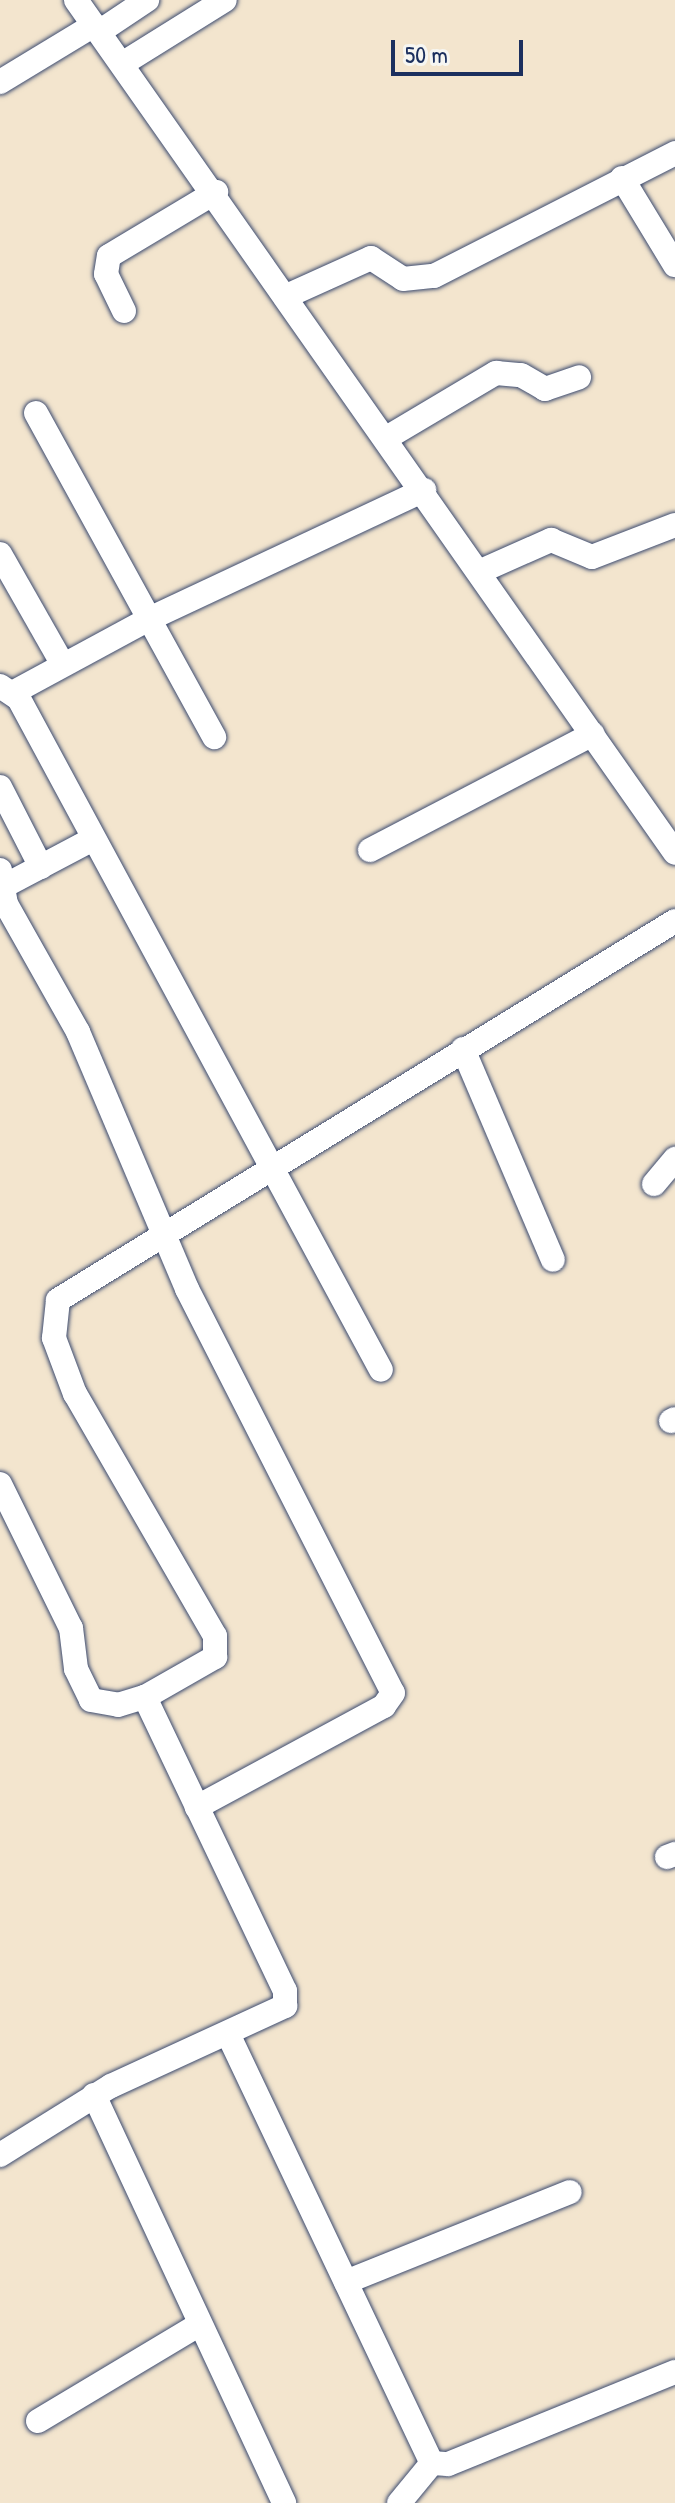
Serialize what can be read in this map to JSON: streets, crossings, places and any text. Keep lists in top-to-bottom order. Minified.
{"scale_bar":"50 m"}
